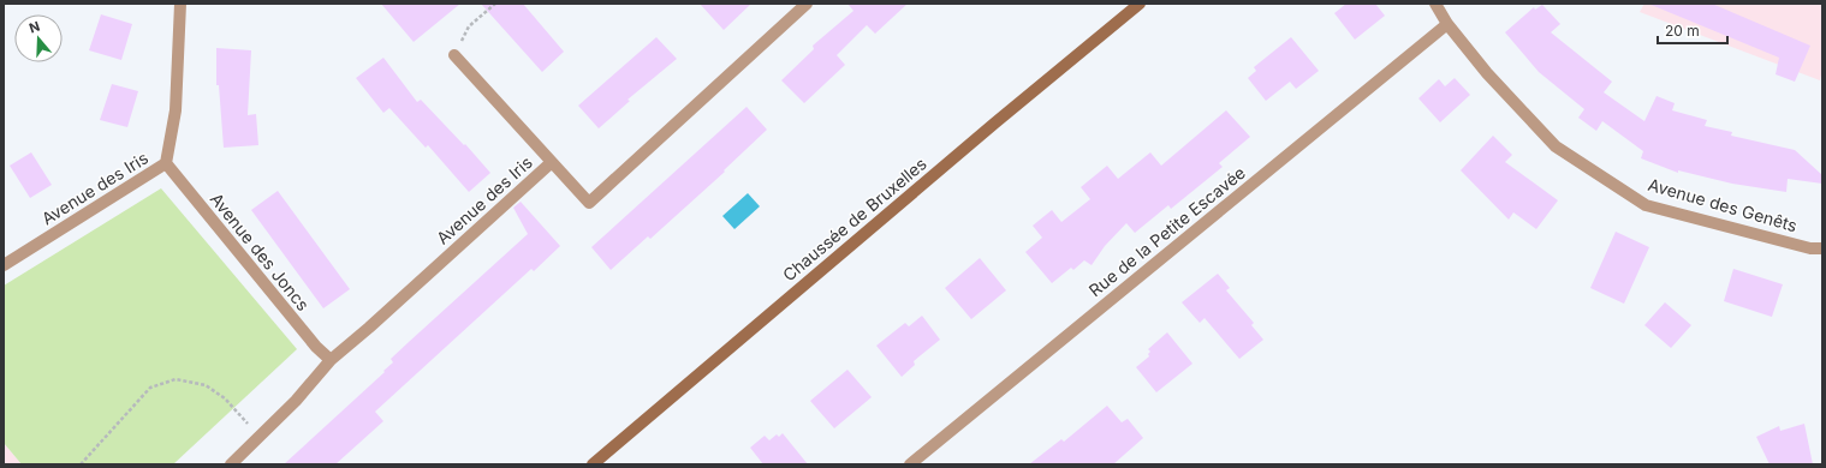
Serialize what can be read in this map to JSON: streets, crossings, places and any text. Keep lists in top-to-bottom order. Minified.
{"streets":{"main road":["Chaussée de Bruxelles"],"street":["Avenue des Iris","Avenue des Genêts","Rue de la Petite Escavée","Avenue des Joncs"]},"crossings":[["Avenue des Iris","Avenue des Joncs"],["Avenue des Genêts","Rue de la Petite Escavée"]],"scale_bar":"20 m","north":"top"}
